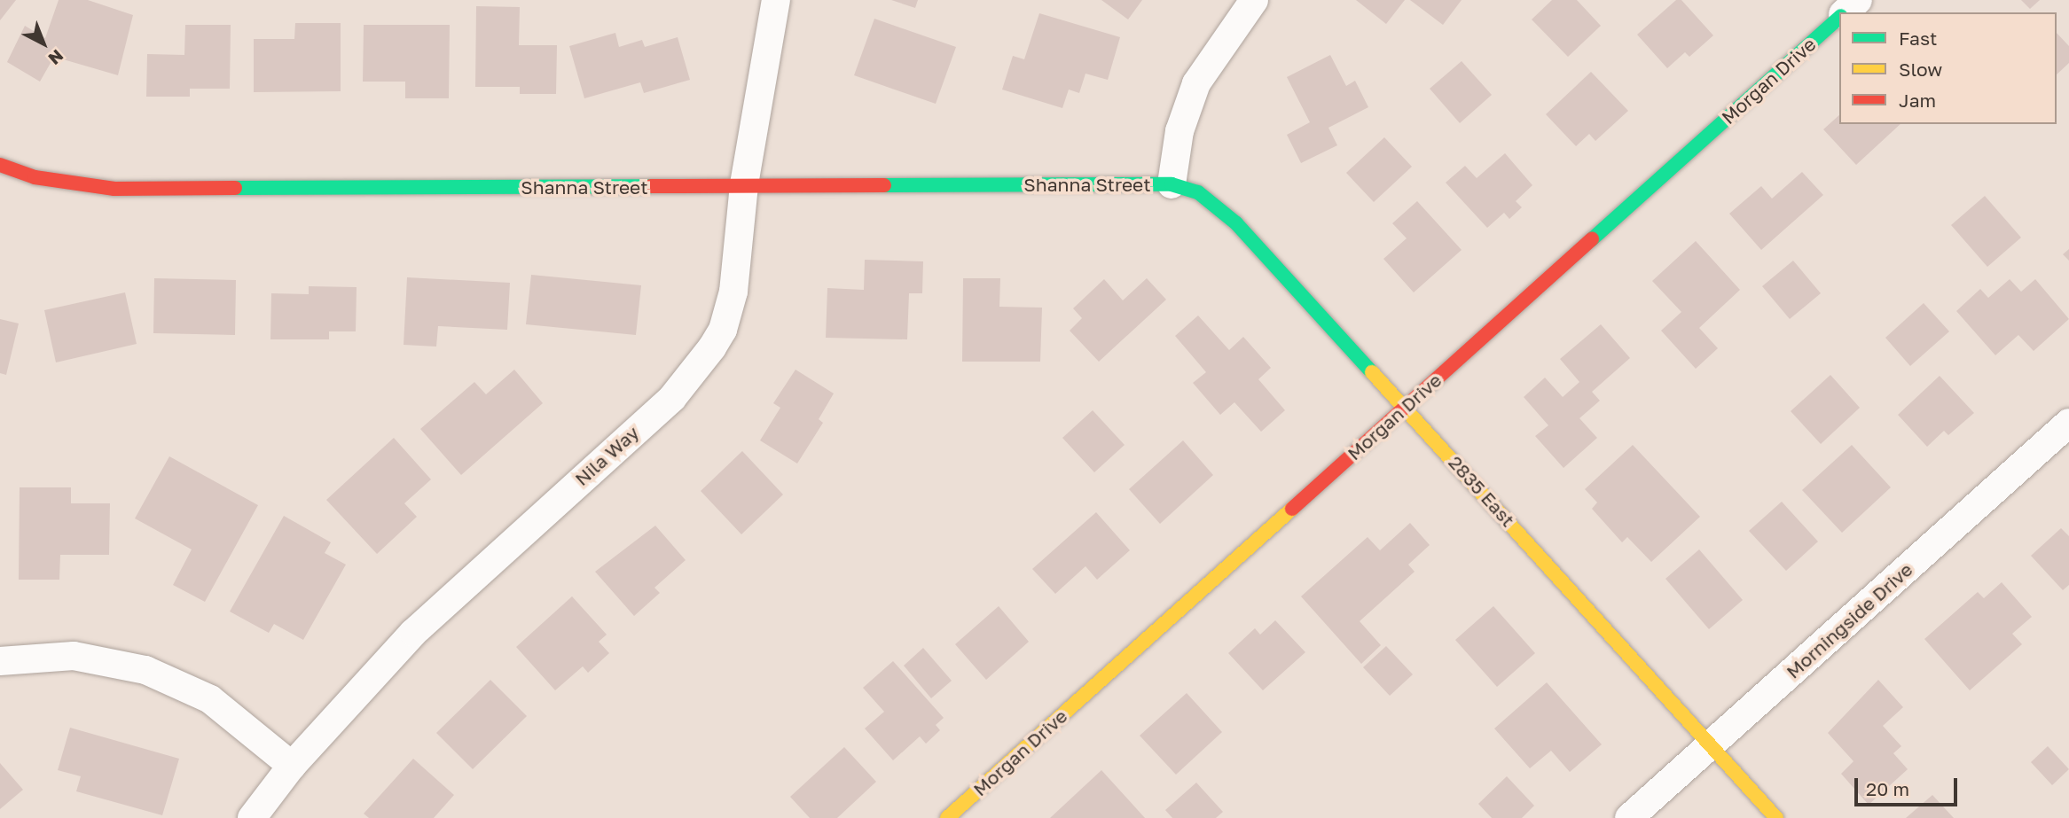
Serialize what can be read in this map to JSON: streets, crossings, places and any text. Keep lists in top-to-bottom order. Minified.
{"streets":{"street":["Morgan Drive","Shanna Street","Nila Way","2835 East","Morningside Drive"]},"crossings":[["Morgan Drive","2835 East"],["Shanna Street","Nila Way"],["Shanna Street","2835 East"],["2835 East","Morningside Drive"]],"legend":["Fast","Slow","Jam"],"scale_bar":"20 m","north":"bottom right"}
